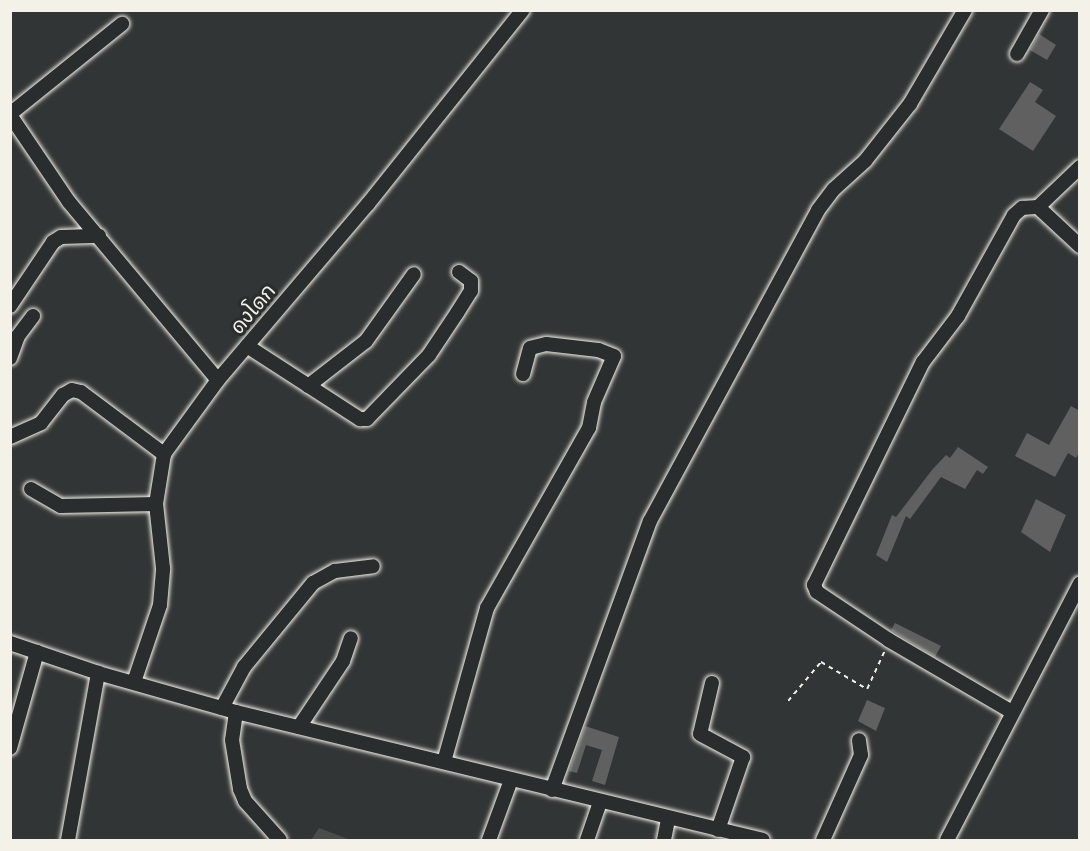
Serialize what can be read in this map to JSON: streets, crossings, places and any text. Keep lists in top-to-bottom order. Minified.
{"streets":{"street":["ดงโดก"]}}
